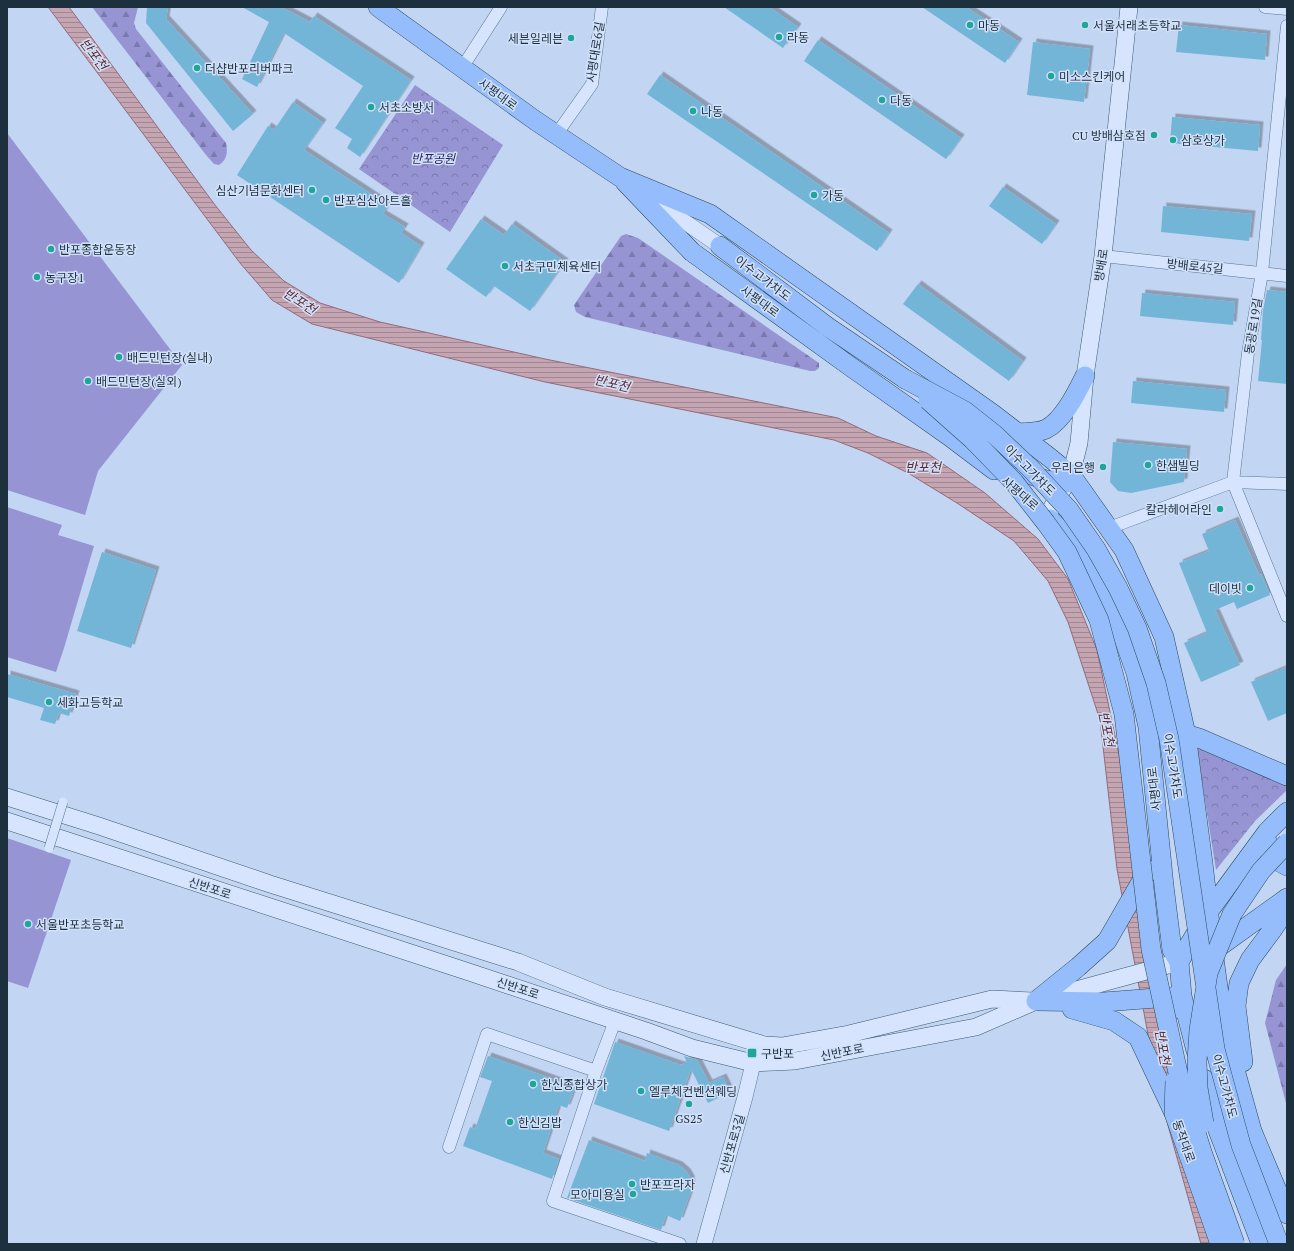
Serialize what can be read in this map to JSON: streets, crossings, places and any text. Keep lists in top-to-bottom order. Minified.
{"streets":{"main road":["사평대로","방배로","이수고가차도","신반포로","동작대로"],"street":["사평대로6길","방배로45길","동광로19길","신반포로3길"]},"crossings":[["사평대로6길","사평대로"],["사평대로","방배로"],["사평대로","이수고가차도"],["사평대로","신반포로"],["사평대로","동작대로"],["방배로","방배로45길"],["방배로45길","동광로19길"],["신반포로","동작대로"],["신반포로","신반포로3길"]],"water":["반포천"],"parks":["반포공원"],"places":{"other":["마동","서울서래초등학교","라동","세븐일레븐","더샵반포리버파크","미소스킨케어","다동","서초소방서","나동","CU 방배삼호점","삼호상가","심산기념문화센터","가동","반포심산아트홀","반포종합운동장","서초구민체육센터","농구장1","배드민턴장(실내)","배드민턴장(실외)","한샘빌딩","우리은행","칼라헤어라인","데이빗","세화고등학교","서울반포초등학교","한신종합상가","엘루체컨벤션웨딩","GS25","한신김밥","반포프라자","모아미용실"],"transit":["구반포"]}}
